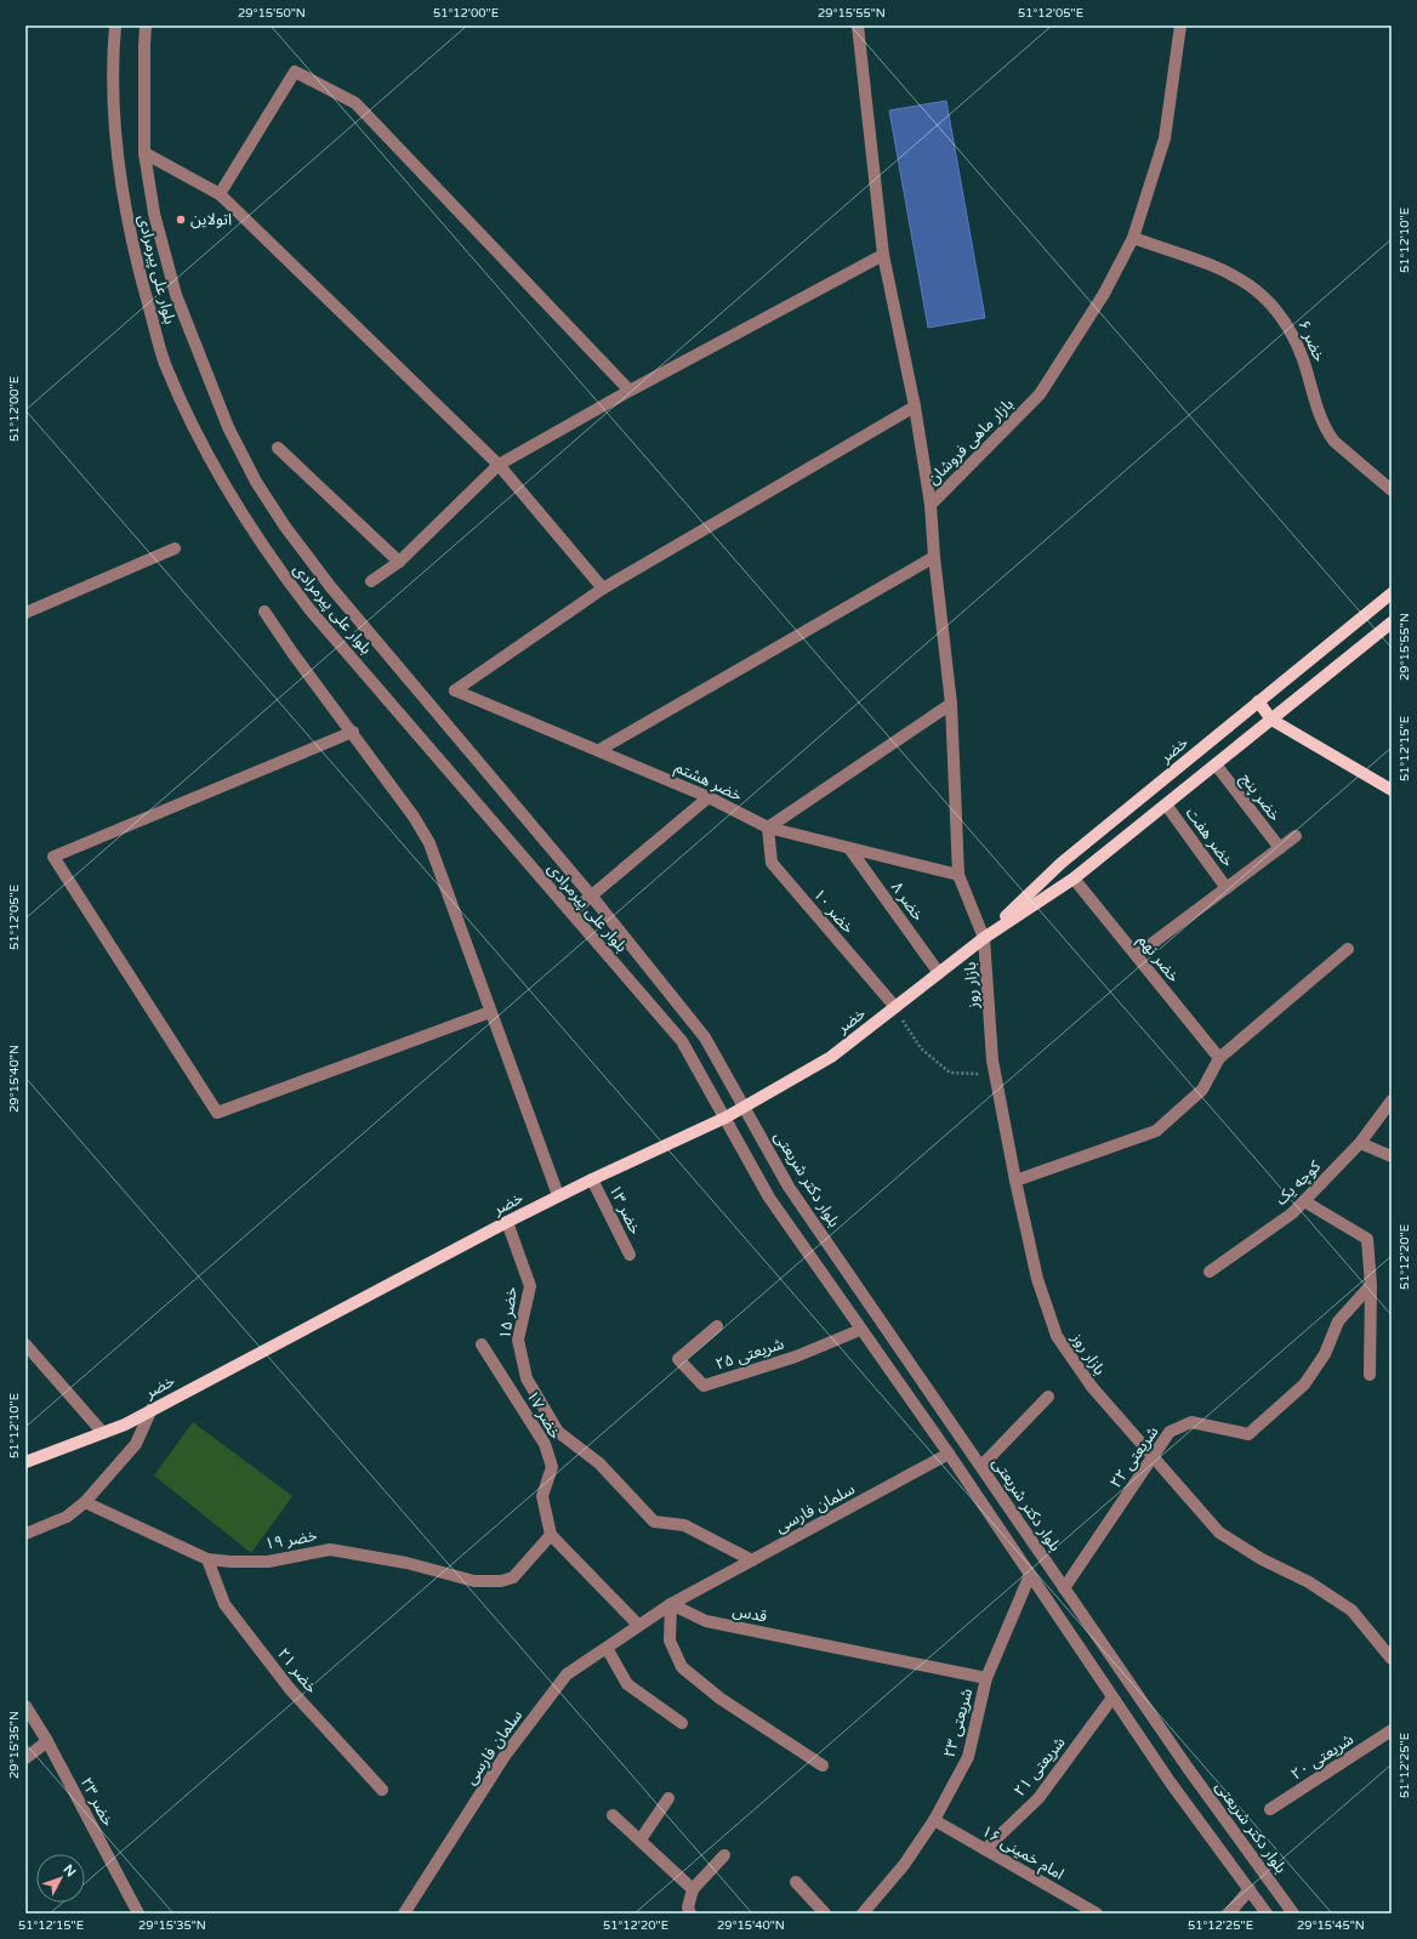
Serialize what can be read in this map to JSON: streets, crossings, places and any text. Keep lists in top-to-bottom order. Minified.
{"streets":{"main road":["خضر"],"street":["بلوار علی پیرمرادی","خضر ۶","بازار ماهی فروشان","خضر هشتم","خضر پنج","خضر هفت","خضر ۸","خضر ۱۰","خضر نهم","بازار روز","بلوار دکتر شریعتی","کوچه یک","خضر ۱۳","خضر ۱۵","شریعتی ۲۵","خضر ۱۷","شریعتی ۲۲","سلمان فارسی","خضر ۱۹","قدس","خضر ۲۱","شریعتی ۲۳","شریعتی ۲۰","شریعتی ۲۱","خضر ۲۳","امام خمینی ۱۶"]},"crossings":[["بلوار علی پیرمرادی","خضر"],["بلوار علی پیرمرادی","بلوار دکتر شریعتی"],["خضر ۶","بازار ماهی فروشان"],["بازار ماهی فروشان","خضر"],["بازار ماهی فروشان","خضر هشتم"],["بازار ماهی فروشان","بازار روز"],["خضر","خضر پنج"],["خضر","خضر هفت"],["خضر","خضر ۸"],["خضر","خضر ۱۰"],["خضر","خضر نهم"],["خضر","بازار روز"],["خضر","بلوار دکتر شریعتی"],["خضر","خضر ۱۳"],["خضر","خضر ۱۵"],["خضر هشتم","خضر ۸"],["خضر هشتم","خضر ۱۰"],["بازار روز","شریعتی ۲۲"],["بلوار دکتر شریعتی","شریعتی ۲۲"],["خضر ۱۵","سلمان فارسی"],["خضر ۱۷","خضر ۱۹"],["سلمان فارسی","قدس"],["خضر ۱۹","خضر ۲۱"],["قدس","شریعتی ۲۳"],["شریعتی ۲۳","امام خمینی ۱۶"],["شریعتی ۲۱","امام خمینی ۱۶"]],"places":["اتولاین"],"north":"top right","coordinates":["29°15'50\"N","51°12'00\"E","29°15'55\"N","51°12'05\"E","51°12'10\"E","51°12'15\"E","29°15'40\"N","51°12'20\"E","29°15'35\"N","51°12'25\"E","29°15'45\"N"]}
